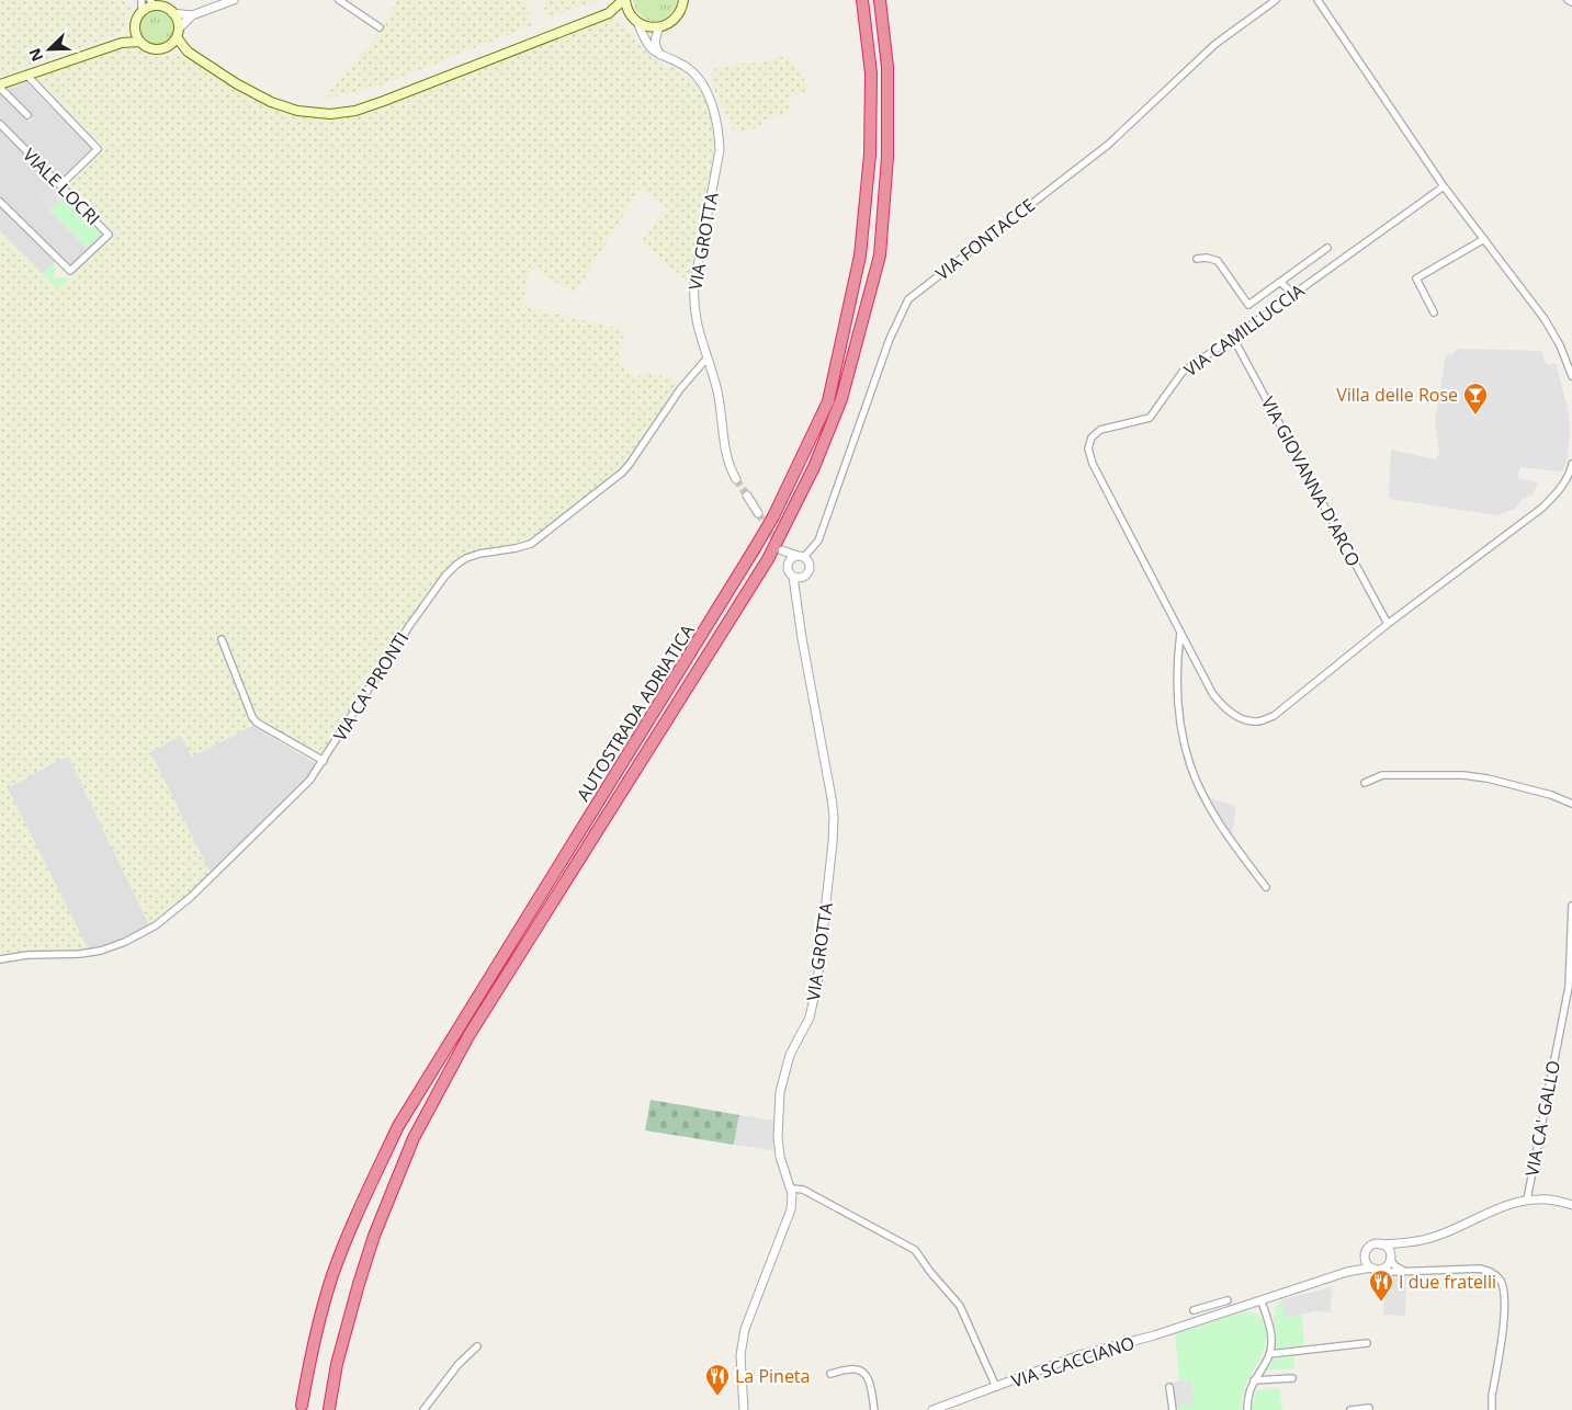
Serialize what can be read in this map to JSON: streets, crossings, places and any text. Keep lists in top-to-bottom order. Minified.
{"streets":{"highway":["AUTOSTRADA ADRIATICA"],"street":["VIALE LOCRI","VIA FONTACCE","VIA GROTTA","VIA CAMILLUCCIA","VIA GIOVANNA D'ARCO","VIA CA' PRONTI","VIA CA' GALLO","VIA SCACCIANO"]},"crossings":[["VIA FONTACCE","VIA GROTTA"],["VIA GROTTA","VIA CA' PRONTI"],["VIA CAMILLUCCIA","VIA GIOVANNA D'ARCO"],["VIA CA' GALLO","VIA SCACCIANO"]],"places":{"bar":["Villa delle Rose"],"restaurant":["I due fratelli","La Pineta"]},"north":"bottom left"}
